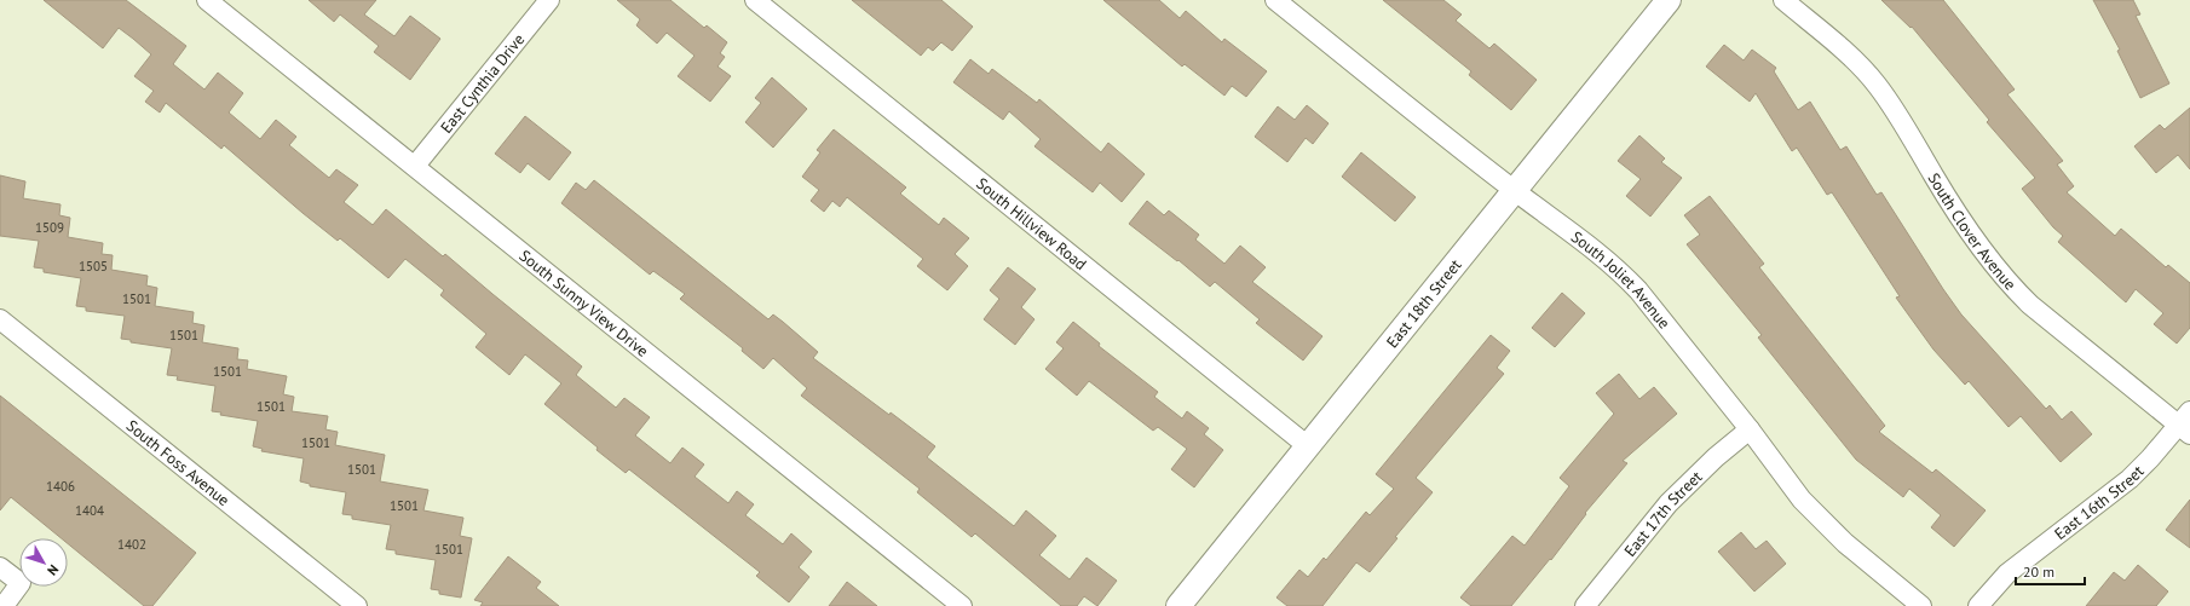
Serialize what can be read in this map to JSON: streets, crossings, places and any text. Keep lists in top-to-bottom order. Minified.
{"streets":{"street":["East Cynthia Drive","South Hillview Road","South Clover Avenue","South Joliet Avenue","South Sunny View Drive","East 18th Street","South Foss Avenue","East 16th Street","East 17th Street"]},"crossings":[["East Cynthia Drive","South Sunny View Drive"],["South Hillview Road","East 18th Street"],["South Clover Avenue","East 16th Street"],["South Joliet Avenue","East 18th Street"],["South Joliet Avenue","East 17th Street"]],"house_numbers":["1509","1505","1501","1501","1501","1501","1501","1501","1406","1501","1404","1402","1501"],"scale_bar":"20 m","north":"bottom right"}
